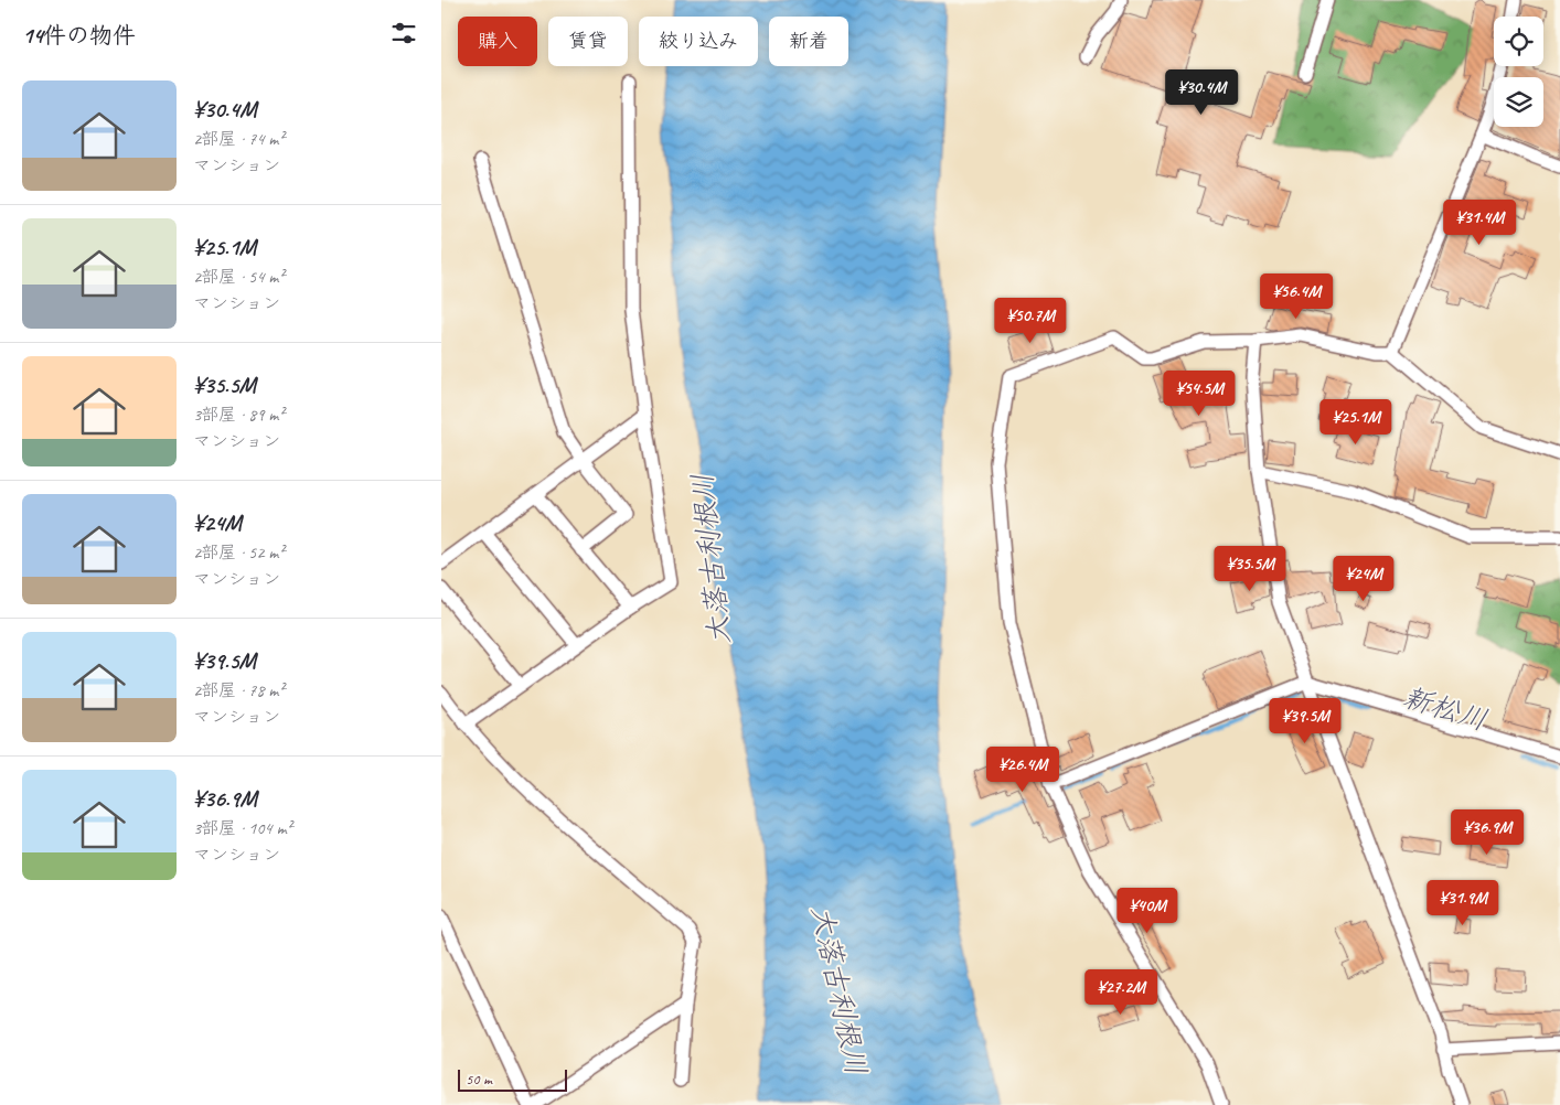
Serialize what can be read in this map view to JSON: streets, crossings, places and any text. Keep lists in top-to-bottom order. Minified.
{"water":["大落古利根川","新松川"],"scale_bar":"50 m","page":{"heading":"14件の物件","chip":["購入","賃貸","絞り込み","新着"],"list":[{"name":"¥30.4M","note":"2部屋 · 74 m² · マンション"},{"name":"¥25.1M","note":"2部屋 · 54 m² · マンション"},{"name":"¥35.5M","note":"3部屋 · 89 m² · マンション"},{"name":"¥24M","note":"2部屋 · 52 m² · マンション"},{"name":"¥39.5M","note":"2部屋 · 78 m² · マンション"},{"name":"¥36.9M","note":"3部屋 · 104 m² · マンション"}],"price":["¥30.4M","¥31.4M","¥56.4M","¥50.7M","¥54.5M","¥25.1M","¥35.5M","¥24M","¥39.5M","¥26.4M","¥36.9M","¥31.9M","¥40M","¥27.2M"],"scale":"50 m"}}
